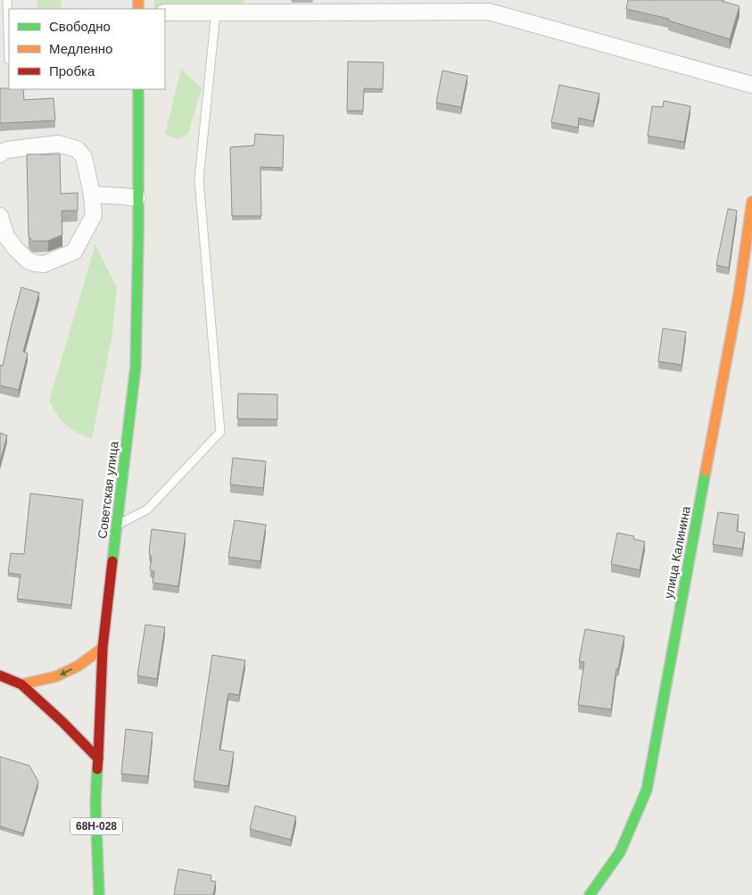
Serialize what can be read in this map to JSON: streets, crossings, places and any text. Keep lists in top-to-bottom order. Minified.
{"streets":{"street":["Советская улица","улица Калинина","68Н-028"]},"legend":["Свободно","Медленно","Пробка"]}
